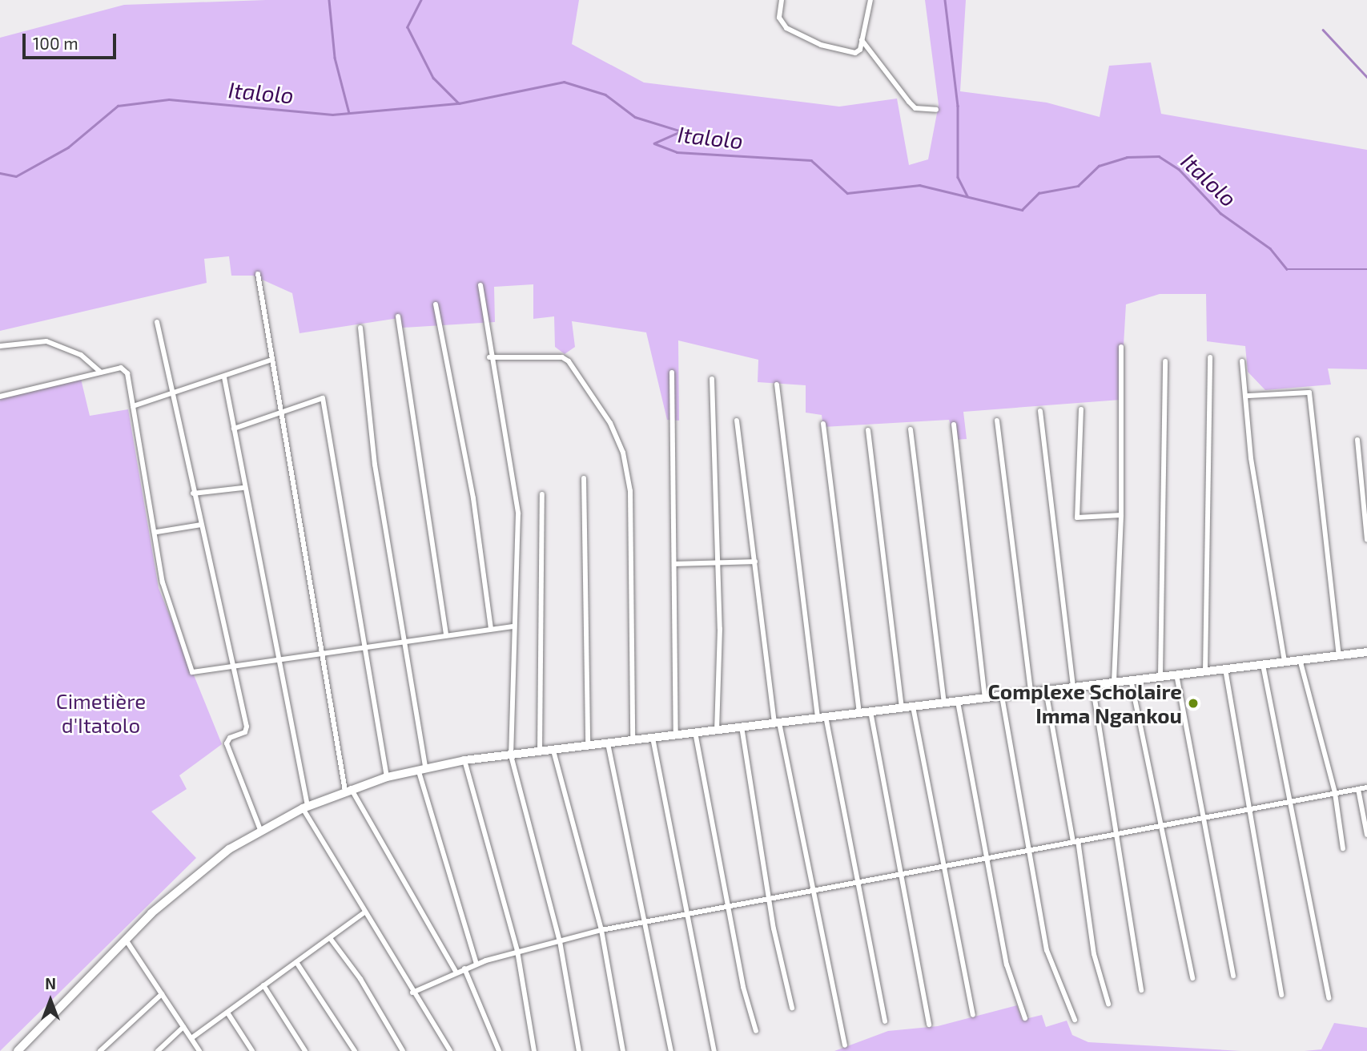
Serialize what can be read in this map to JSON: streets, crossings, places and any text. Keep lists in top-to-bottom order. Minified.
{"water":["Italolo"],"parks":["Cimetière d'Itatolo"],"places":["Complexe Scholaire Imma Ngankou"],"scale_bar":"100 m","north":"top"}
